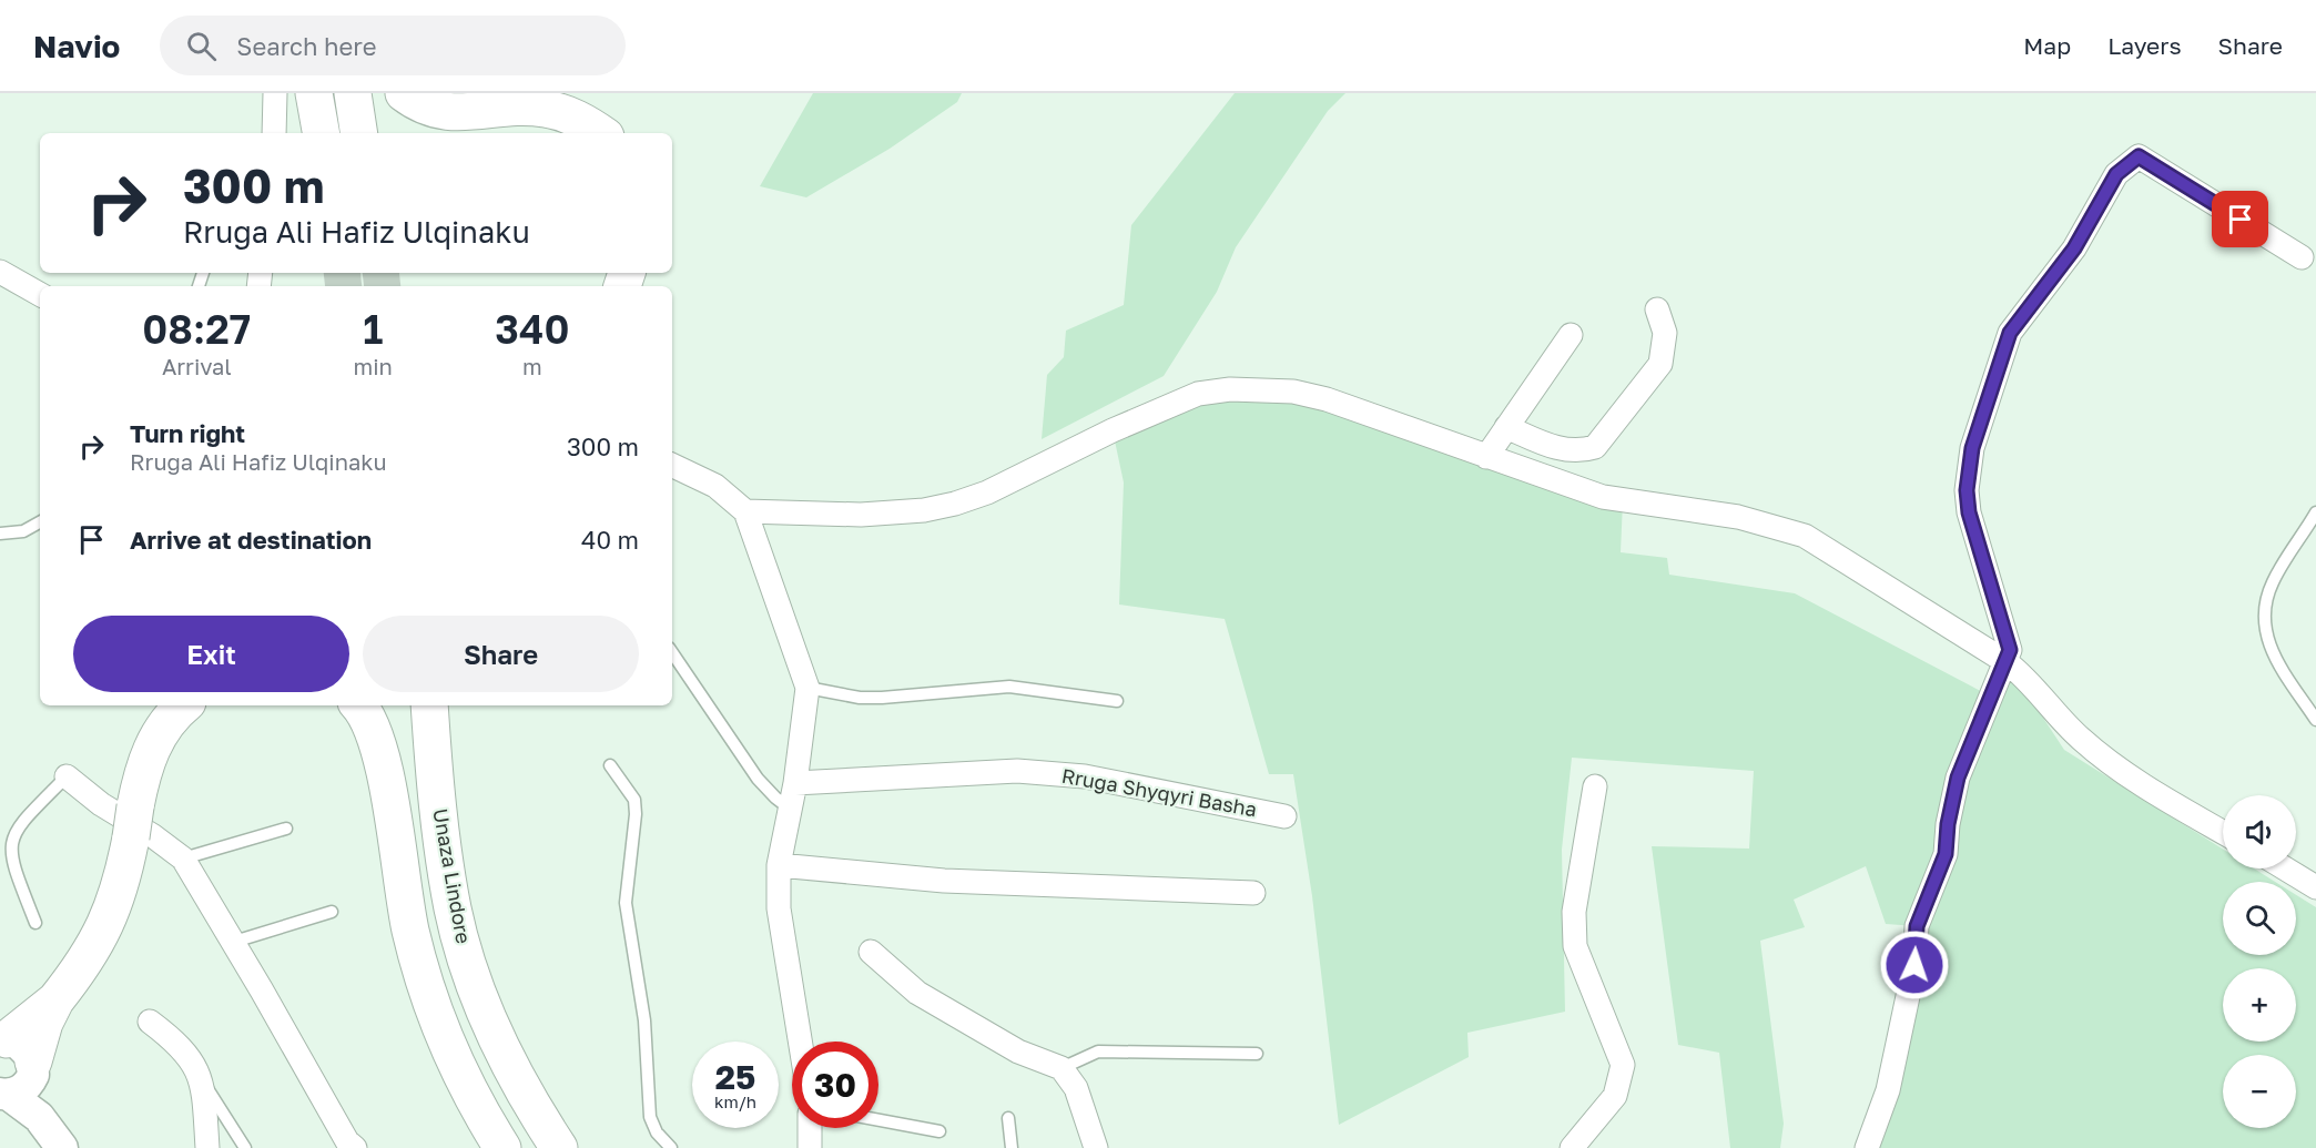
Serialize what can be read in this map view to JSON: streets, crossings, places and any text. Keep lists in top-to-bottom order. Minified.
{"streets":{"highway":["Unaza Lindore"],"street":["Rruga Shyqyri Basha"]},"page":{"header":"Navio","search":"Search here","nav":["Map","Layers","Share"],"turn":["300 m","Rruga Ali Hafiz Ulqinaku"],"eta":["08:27","Arrival","1","min","340","m"],"list":[{"name":"Turn right","note":"Rruga Ali Hafiz Ulqinaku","value":"300 m"},{"name":"Arrive at destination","value":"40 m"}],"buttons":["Exit","Share"],"map_buttons":["+","−"],"speed":"25 km/h","limit":"30"}}
